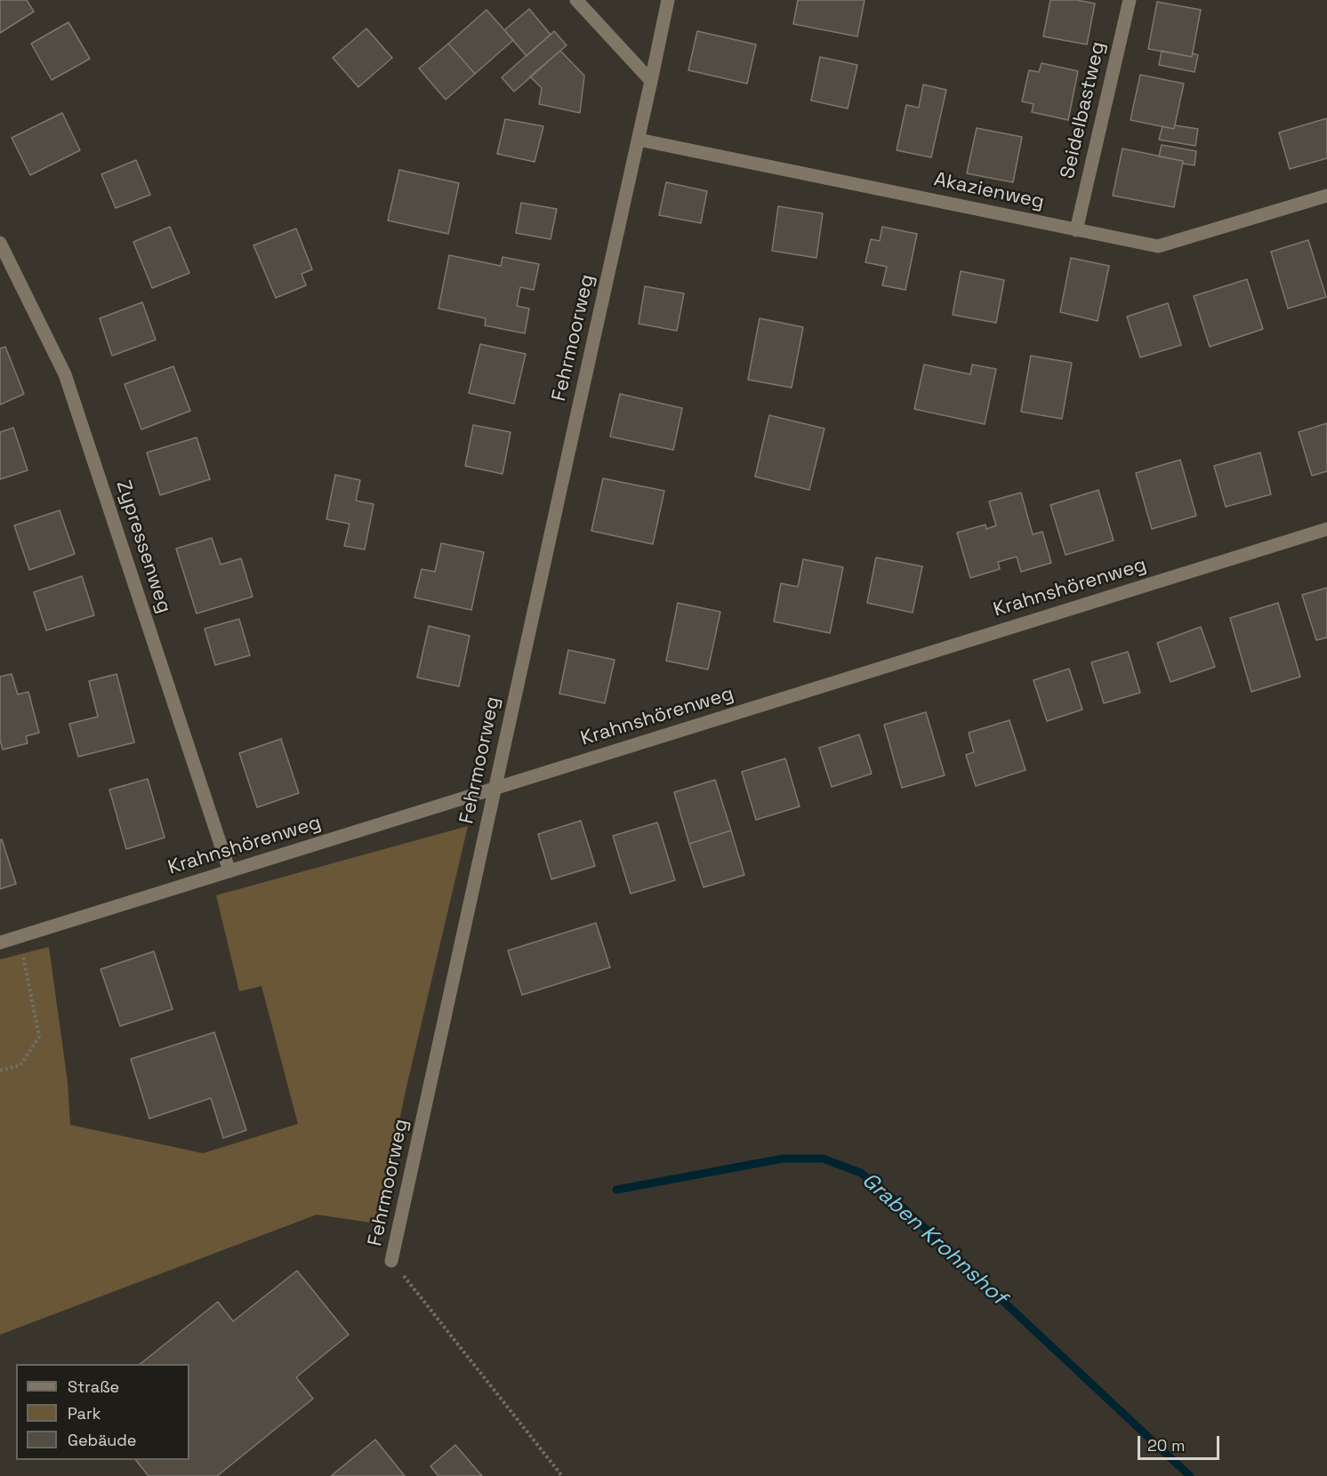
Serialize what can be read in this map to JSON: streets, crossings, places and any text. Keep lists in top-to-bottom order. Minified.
{"streets":{"street":["Seidelbastweg","Akazienweg","Fehrmoorweg","Zypressenweg","Krahnshörenweg"]},"crossings":[["Seidelbastweg","Akazienweg"],["Akazienweg","Fehrmoorweg"],["Fehrmoorweg","Krahnshörenweg"],["Zypressenweg","Krahnshörenweg"]],"water":["Graben Krohnshof"],"legend":["Straße","Park","Gebäude"],"scale_bar":"20 m"}
